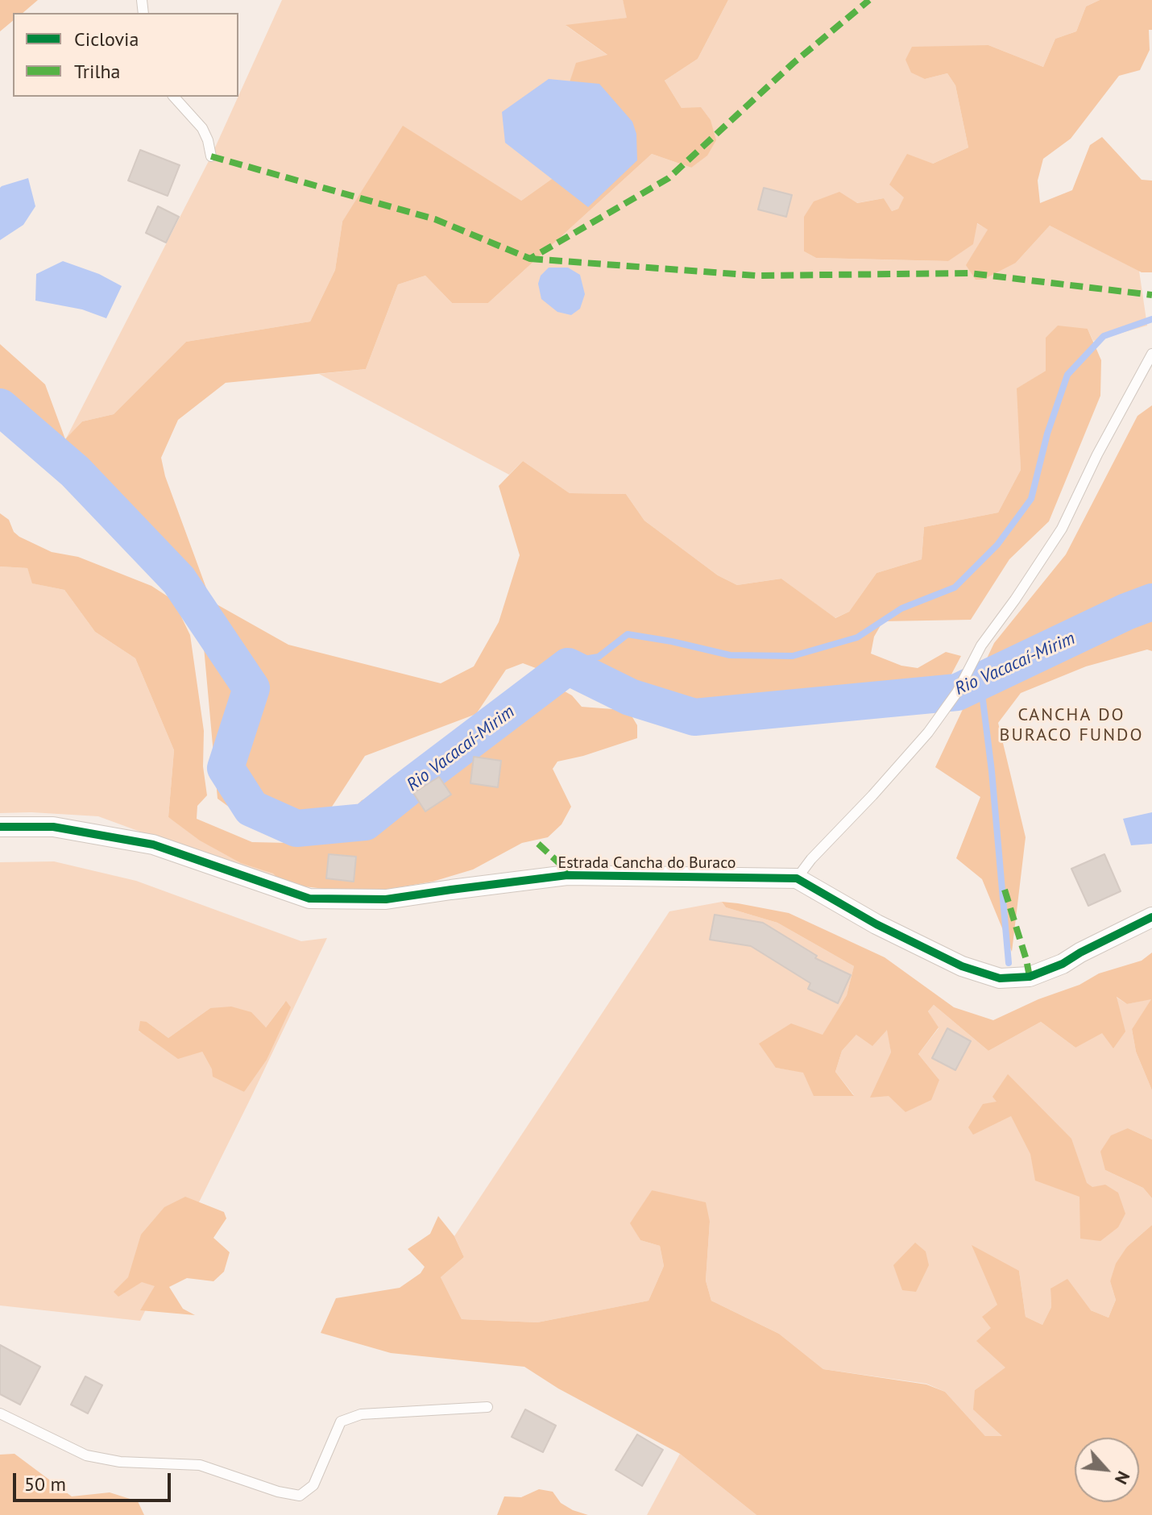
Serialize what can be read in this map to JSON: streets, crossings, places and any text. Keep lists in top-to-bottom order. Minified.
{"streets":{"street":["Estrada Cancha do Buraco"]},"districts":["CANCHA DO BURACO FUNDO"],"water":["Rio Vacacaí-Mirim"],"legend":["Ciclovia","Trilha"],"scale_bar":"50 m","north":"bottom right"}
